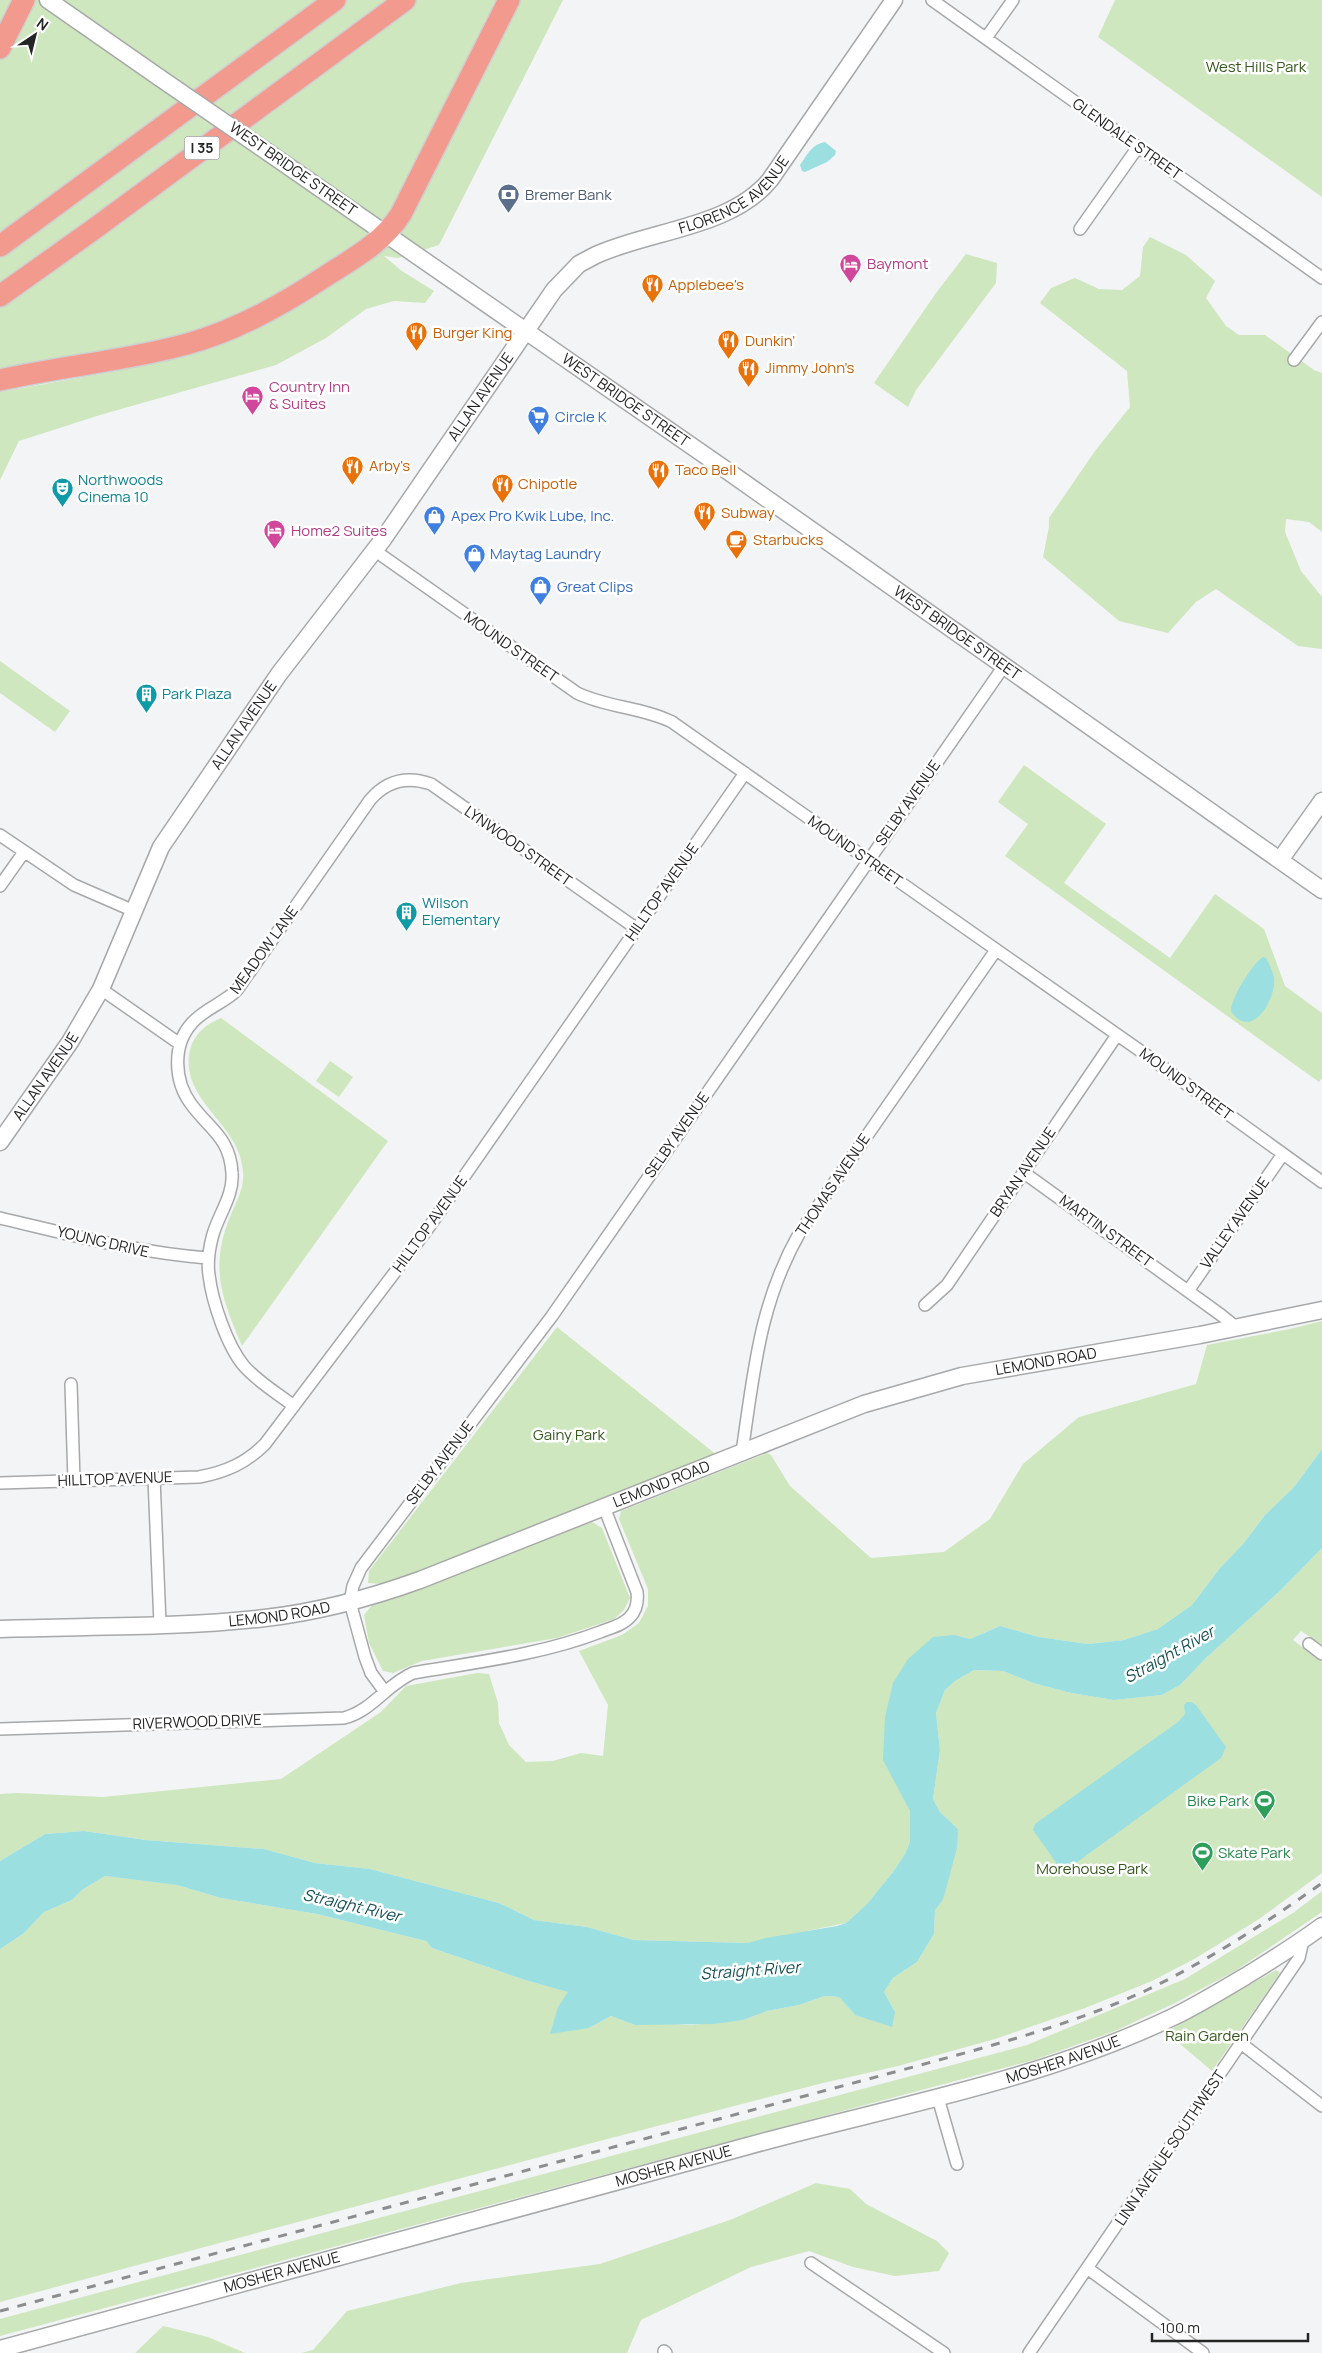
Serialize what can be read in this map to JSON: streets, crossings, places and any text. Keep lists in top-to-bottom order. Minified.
{"streets":{"highway":["I 35"],"street":["GLENDALE STREET","WEST BRIDGE STREET","FLORENCE AVENUE","ALLAN AVENUE","MOUND STREET","SELBY AVENUE","LYNWOOD STREET","HILLTOP AVENUE","MEADOW LANE","BRYAN AVENUE","THOMAS AVENUE","VALLEY AVENUE","MARTIN STREET","YOUNG DRIVE","LEMOND ROAD","RIVERWOOD DRIVE","MOSHER AVENUE","LINN AVENUE SOUTHWEST"]},"crossings":[["WEST BRIDGE STREET","FLORENCE AVENUE"],["WEST BRIDGE STREET","ALLAN AVENUE"],["WEST BRIDGE STREET","SELBY AVENUE"],["FLORENCE AVENUE","ALLAN AVENUE"],["ALLAN AVENUE","MOUND STREET"],["MOUND STREET","SELBY AVENUE"],["MOUND STREET","HILLTOP AVENUE"],["MOUND STREET","BRYAN AVENUE"],["MOUND STREET","THOMAS AVENUE"],["MOUND STREET","VALLEY AVENUE"],["SELBY AVENUE","LEMOND ROAD"],["LYNWOOD STREET","HILLTOP AVENUE"],["LYNWOOD STREET","MEADOW LANE"],["HILLTOP AVENUE","MEADOW LANE"],["MEADOW LANE","YOUNG DRIVE"],["BRYAN AVENUE","MARTIN STREET"],["THOMAS AVENUE","LEMOND ROAD"],["VALLEY AVENUE","MARTIN STREET"],["MARTIN STREET","LEMOND ROAD"],["LEMOND ROAD","RIVERWOOD DRIVE"],["MOSHER AVENUE","LINN AVENUE SOUTHWEST"]],"water":["Straight River"],"parks":["West Hills Park","Gainy Park","Morehouse Park","Rain Garden"],"places":{"bank":["Bremer Bank"],"hotel":["Baymont","Country Inn & Suites","Home2 Suites"],"restaurant":["Applebee's","Burger King","Dunkin'","Jimmy John's","Arby's","Taco Bell","Chipotle","Subway"],"supermarket":["Circle K"],"theatre":["Northwoods Cinema 10"],"shop":["Apex Pro Kwik Lube, Inc.","Maytag Laundry","Great Clips"],"cafe":["Starbucks"],"building":["Park Plaza","Wilson Elementary"],"sports":["Bike Park","Skate Park"]},"scale_bar":"100 m","north":"top right"}
